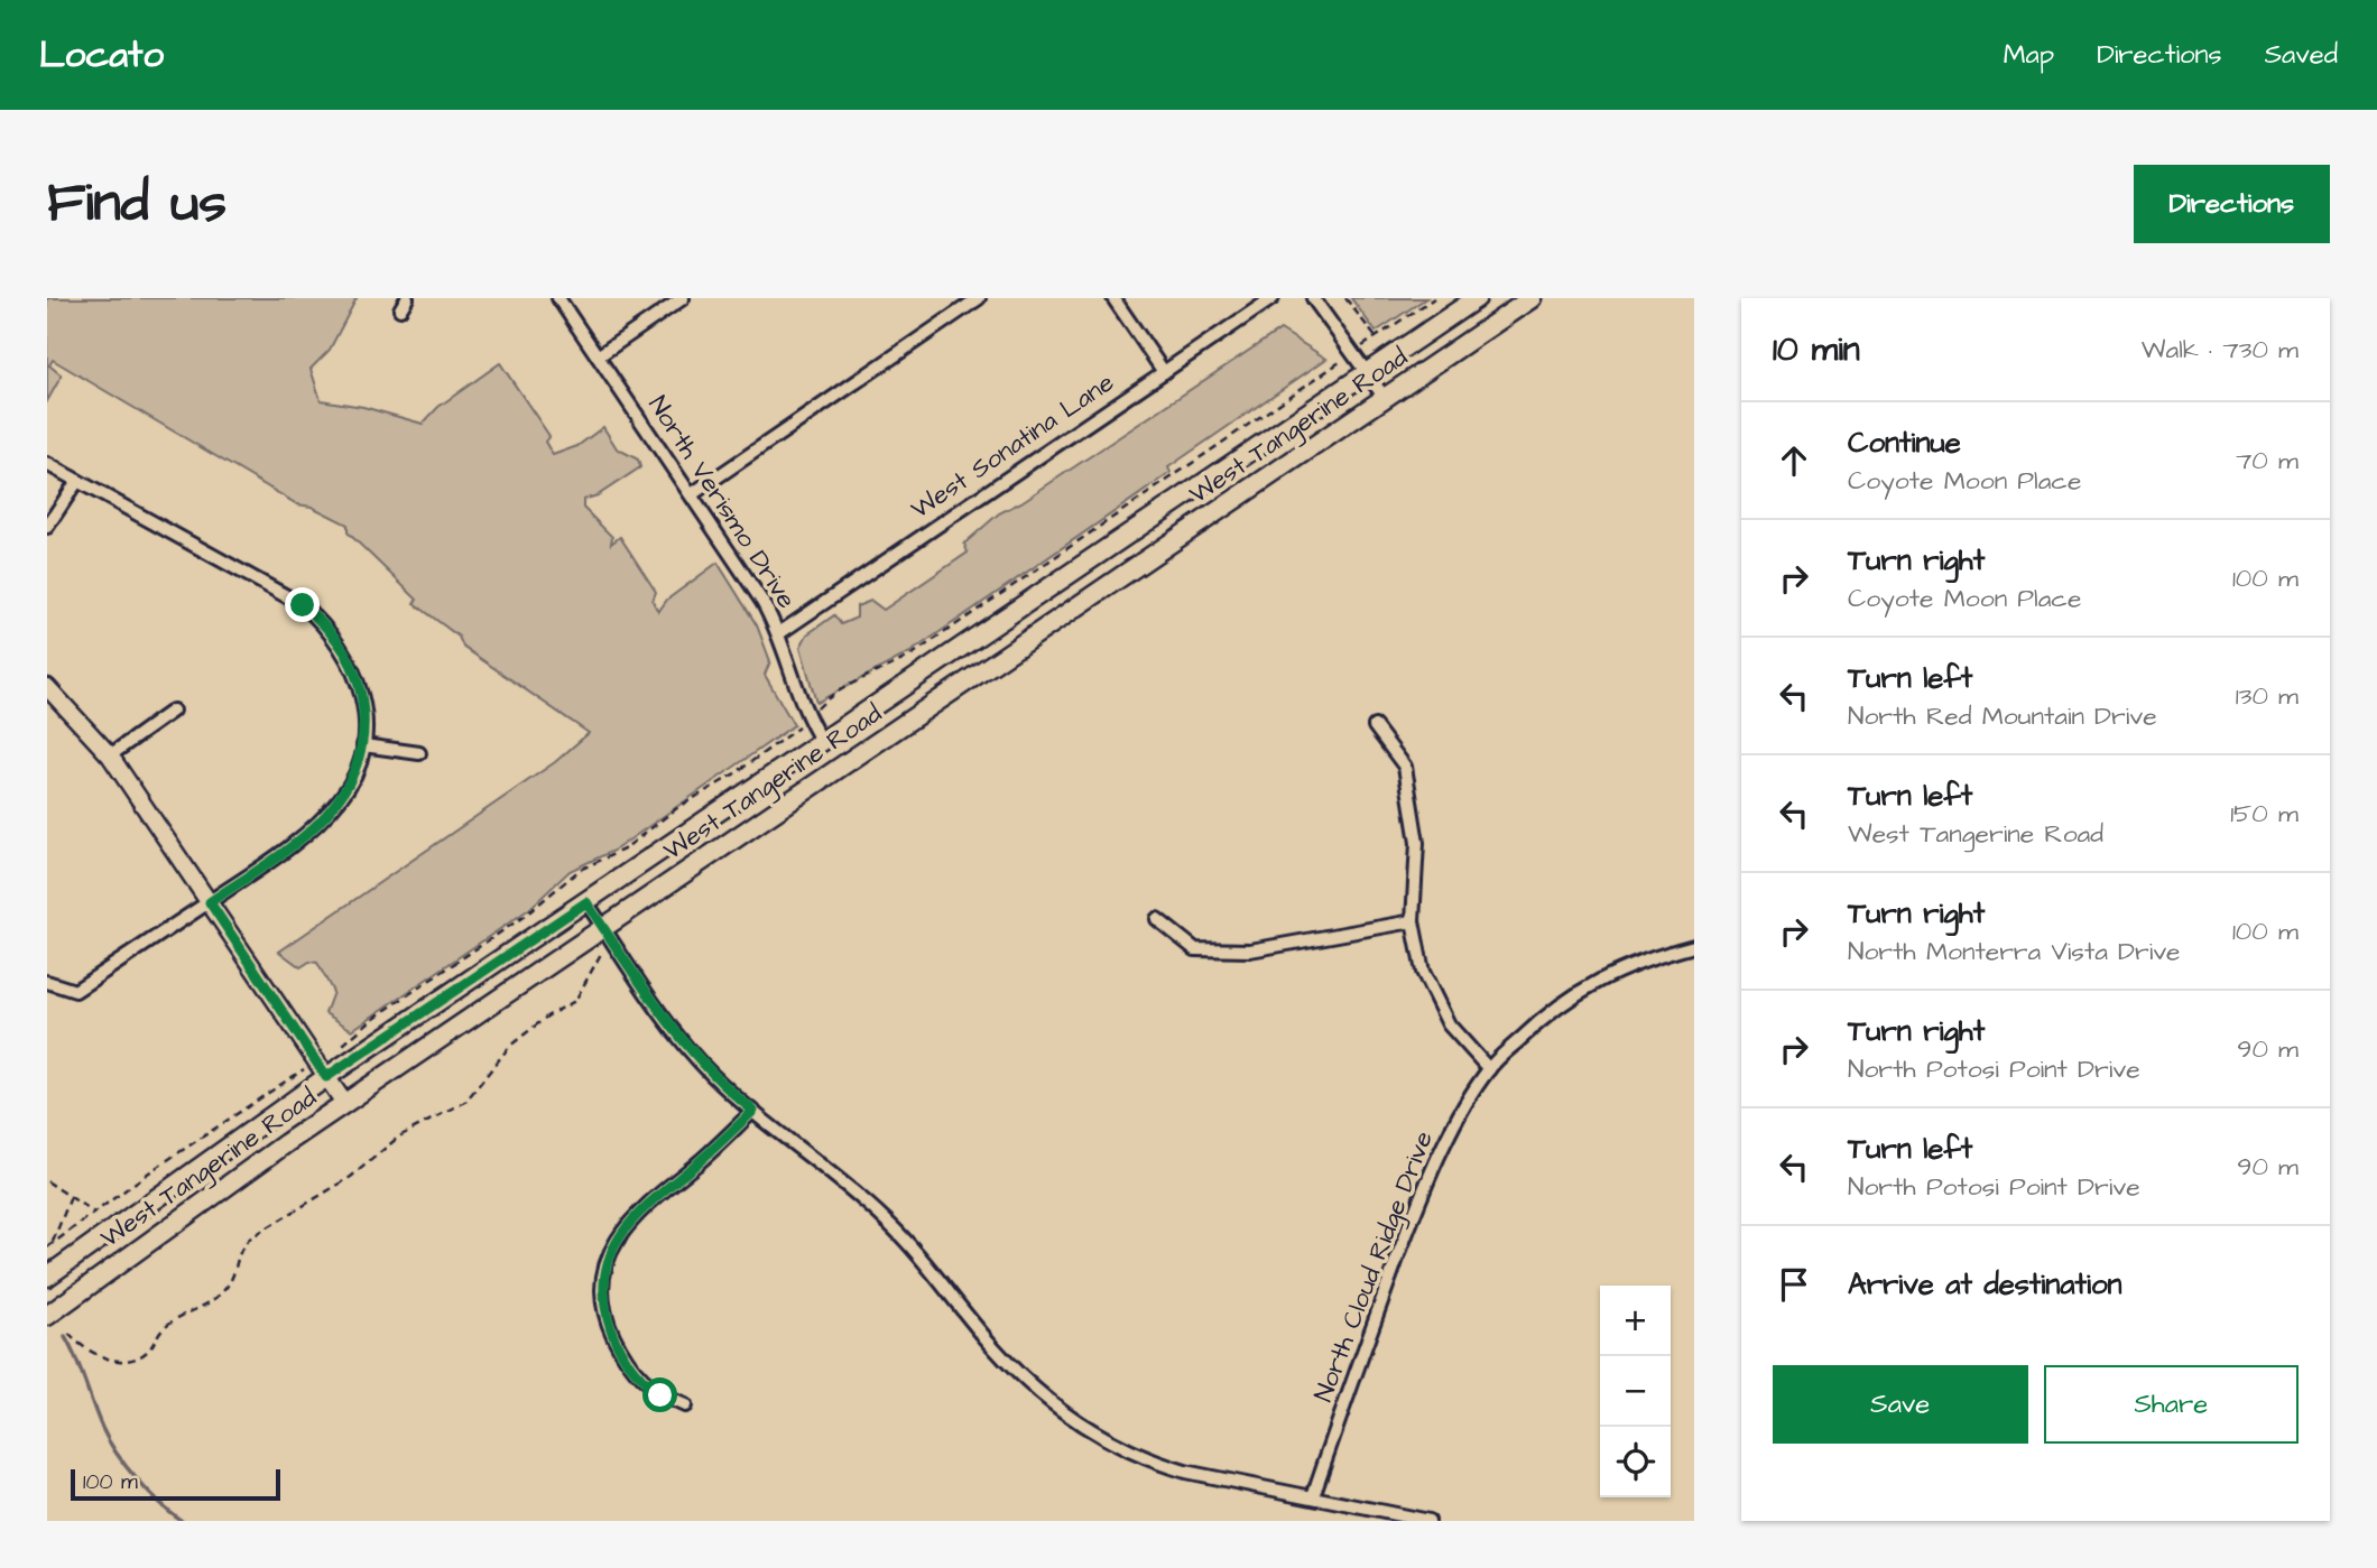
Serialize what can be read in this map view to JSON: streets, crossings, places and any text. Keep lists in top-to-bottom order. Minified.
{"streets":{"main road":["West Tangerine Road"],"street":["West Sonatina Lane","North Verismo Drive","North Cloud Ridge Drive"]},"crossings":[["West Tangerine Road","North Verismo Drive"],["West Sonatina Lane","North Verismo Drive"]],"scale_bar":"100 m","page":{"header":"Locato","nav":["Map","Directions","Saved"],"buttons":["Directions",["Save","Share"]],"title":"Find us","heading":["10 min","Walk · 730 m"],"list":[["Continue","Coyote Moon Place","70 m"],["Turn right","Coyote Moon Place","100 m"],["Turn left","North Red Mountain Drive","130 m"],["Turn left","West Tangerine Road","150 m"],["Turn right","North Monterra Vista Drive","100 m"],["Turn right","North Potosi Point Drive","90 m"],["Turn left","North Potosi Point Drive","90 m"],"Arrive at destination"],"map_buttons":["+","−"],"scale":"100 m"}}
